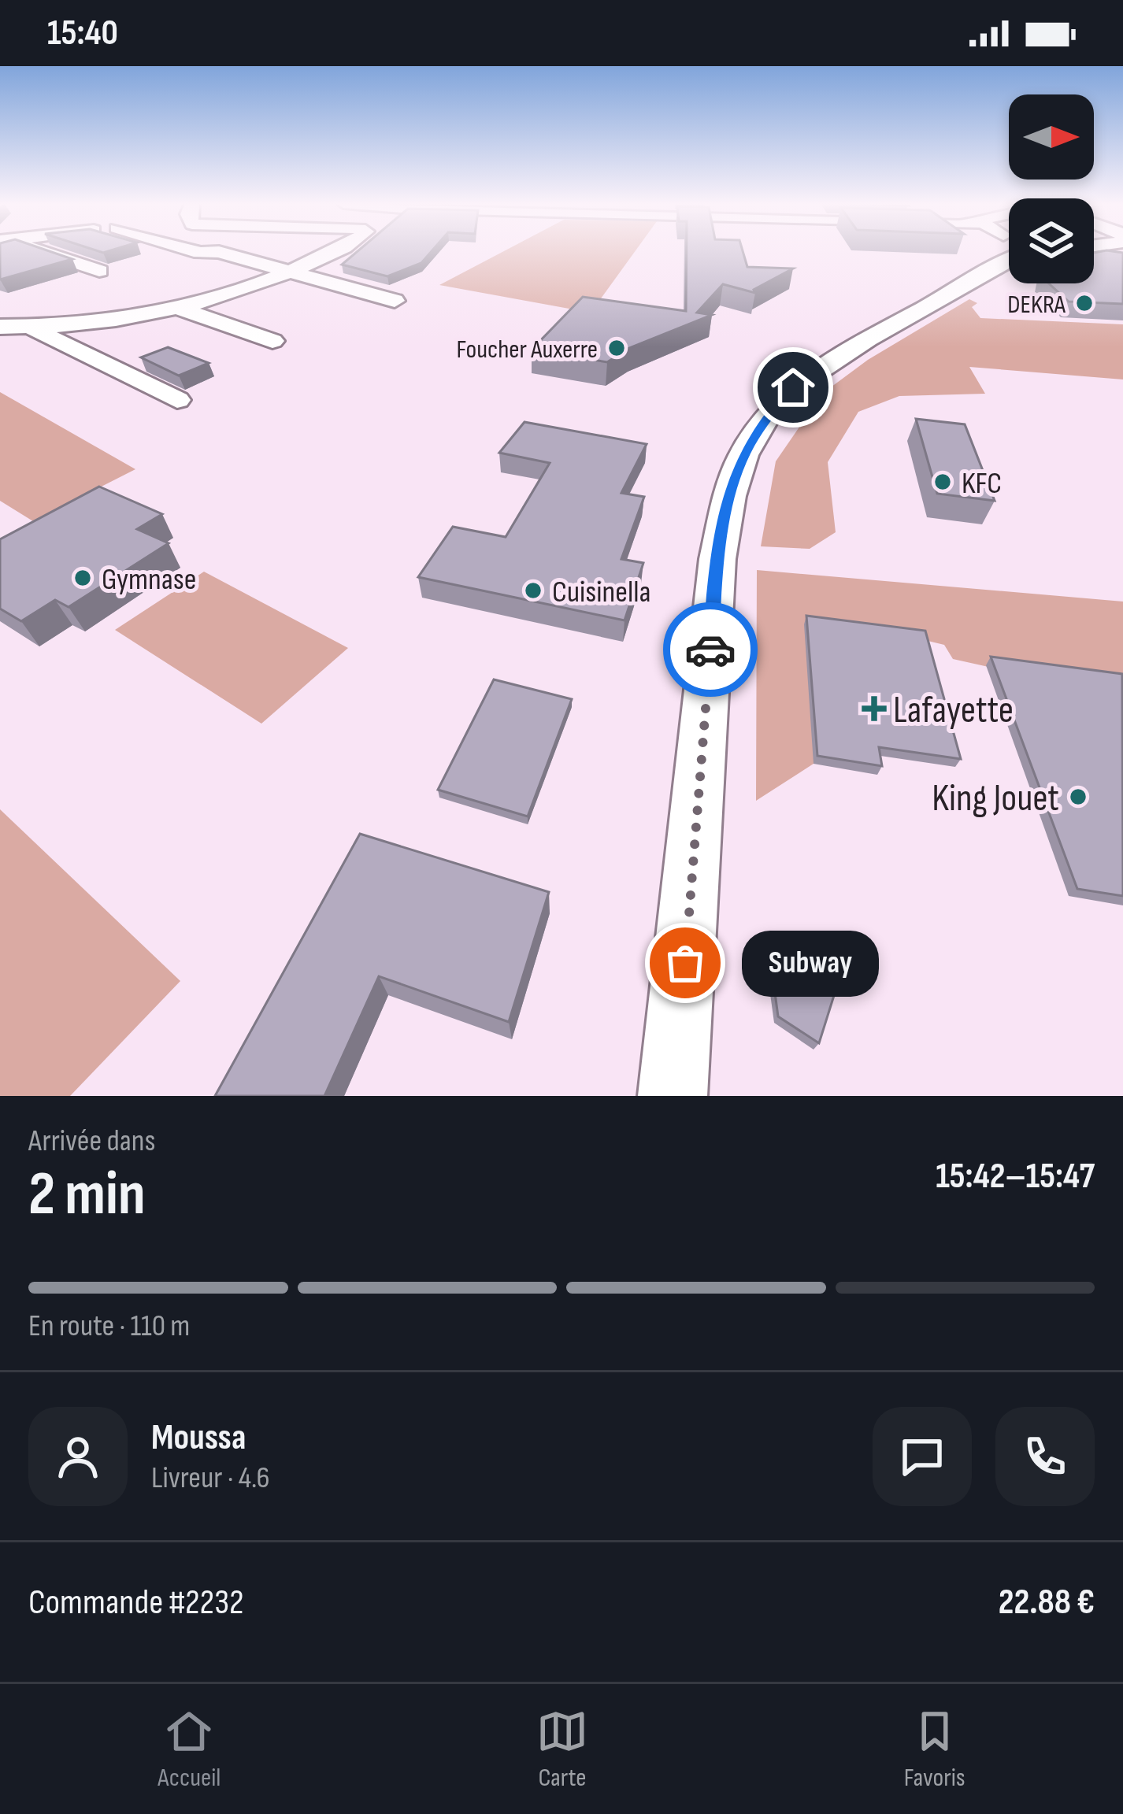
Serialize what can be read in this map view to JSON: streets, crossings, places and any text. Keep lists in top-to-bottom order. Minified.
{"places":{"other":["DEKRA","Foucher Auxerre","KFC","Gymnase","Cuisinella","King Jouet","Subway"],"health":["Lafayette"]},"north":"right","page":{"status":"15:40","bubble":"Subway","heading":["2 min","Arrivée dans","15:42–15:47"],"panel":["Moussa","Livreur · 4.6","Commande #2232","22.88 €"],"bar":"En route · 110 m","tabs":["Accueil","Carte","Favoris"]}}
